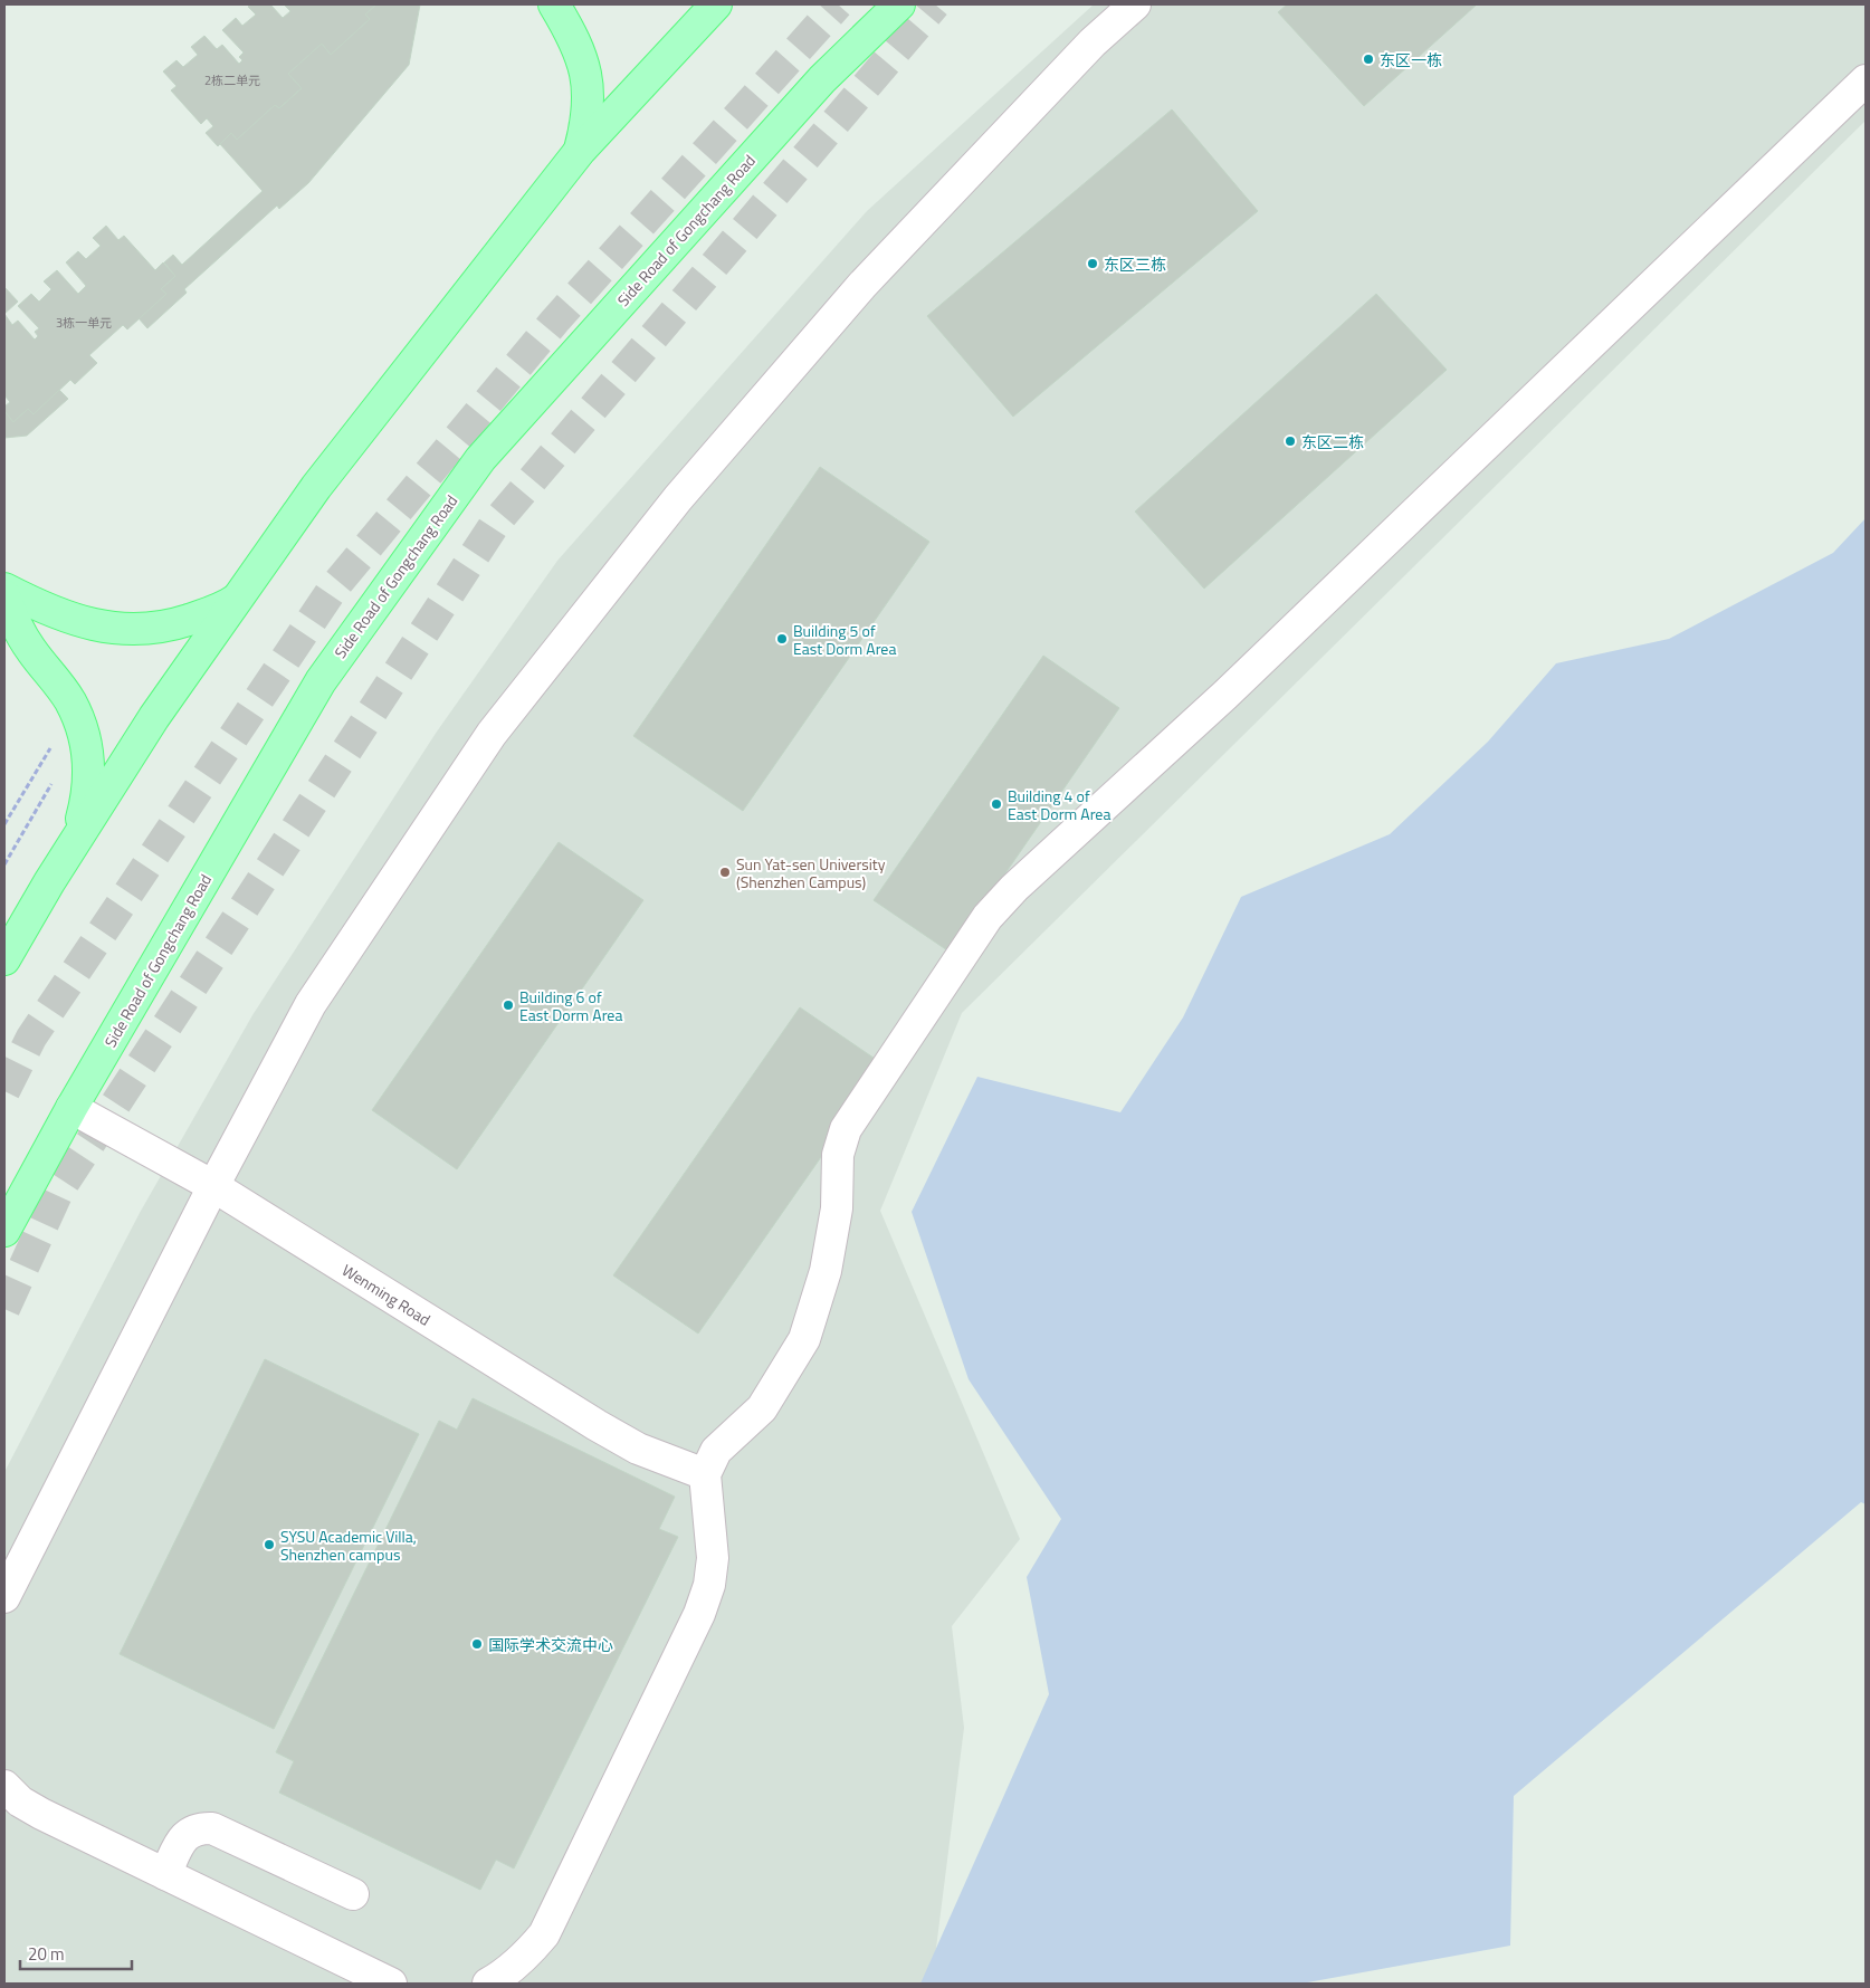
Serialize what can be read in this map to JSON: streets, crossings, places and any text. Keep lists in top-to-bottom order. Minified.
{"streets":{"main road":["Side Road of Gongchang Road"],"lane":["Wenming Road"]},"crossings":[["Side Road of Gongchang Road","Wenming Road"]],"places":["东区一栋","东区三栋","东区二栋","Building 5 of East Dorm Area","Building 4 of East Dorm Area","Sun Yat-sen University (Shenzhen Campus)","Building 6 of East Dorm Area","SYSU Academic Villa, Shenzhen campus","国际学术交流中心"],"house_numbers":["2栋二单元","3栋一单元"],"scale_bar":"20 m"}
